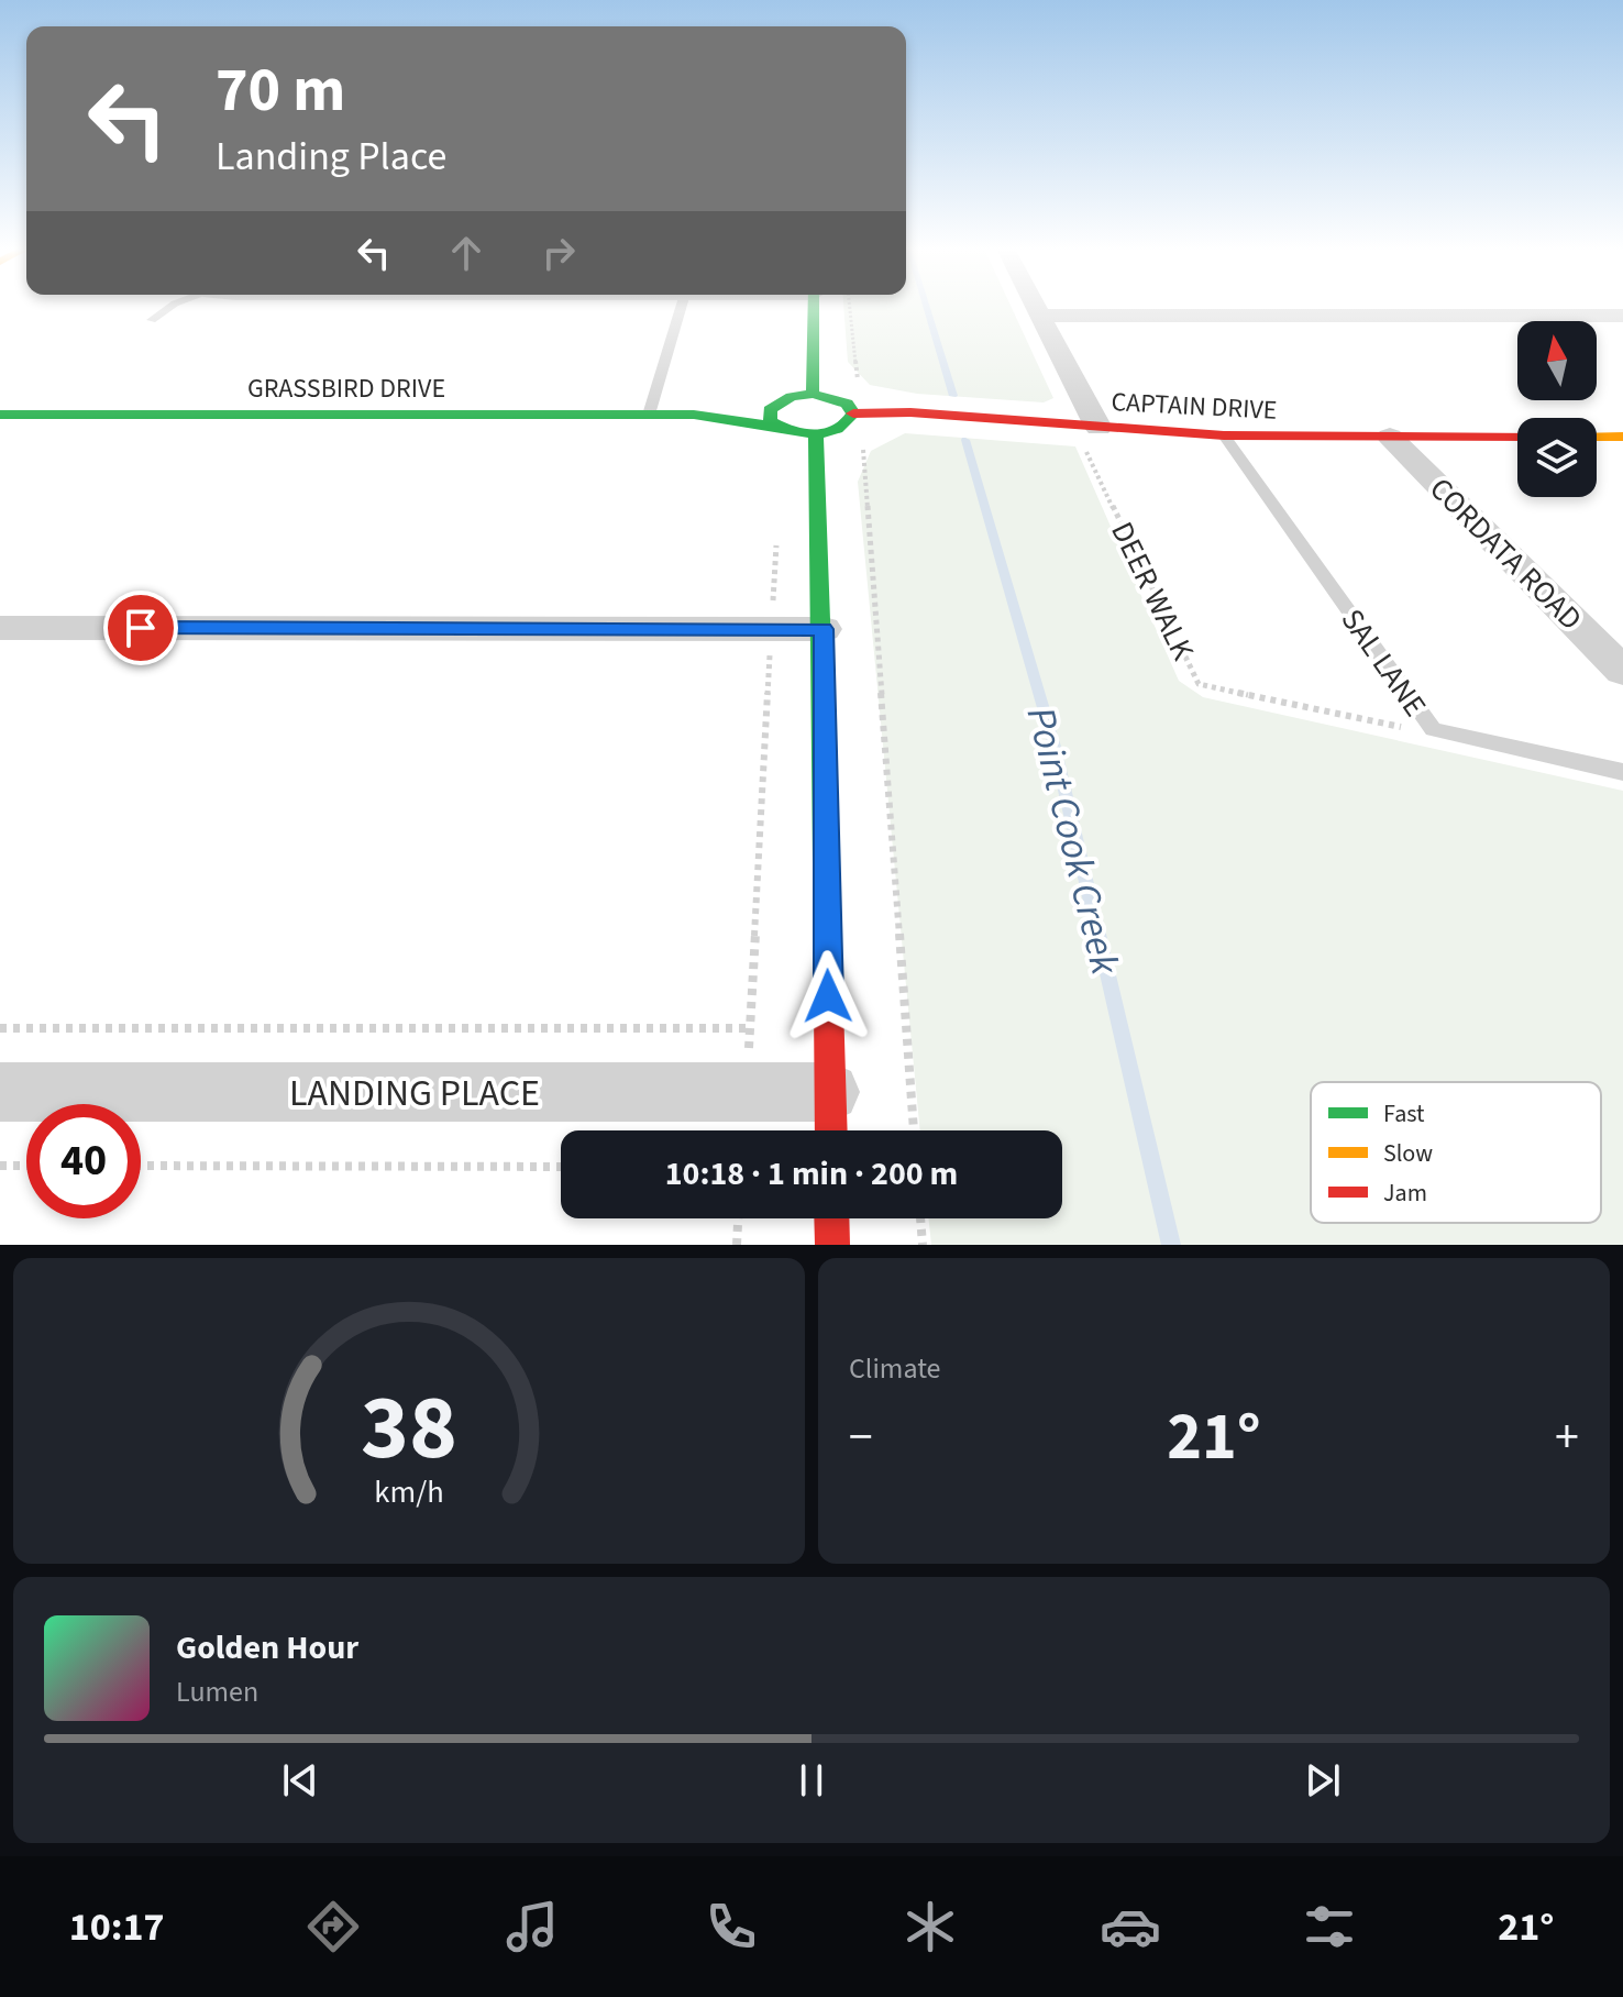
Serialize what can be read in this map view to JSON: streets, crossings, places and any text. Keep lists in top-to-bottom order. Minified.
{"streets":{"street":["GRASSBIRD DRIVE","CAPTAIN DRIVE","CORDATA ROAD","LANDING PLACE"],"lane":["SAL LANE"],"path":["DEER WALK"]},"crossings":[["CAPTAIN DRIVE","CORDATA ROAD"],["CAPTAIN DRIVE","DEER WALK"],["CAPTAIN DRIVE","SAL LANE"],["DEER WALK","SAL LANE"]],"water":["Point Cook Creek"],"legend":["Fast","Slow","Jam"],"north":"top","page":{"turn":["70 m","Landing Place"],"limit":"40","trip":"10:18 · 1 min · 200 m","tile":"Climate","heat":["−","21°","+"],"song":["Golden Hour","Lumen"],"tabs":["10:17","21°"],"gauge":["38","km/h"]}}
